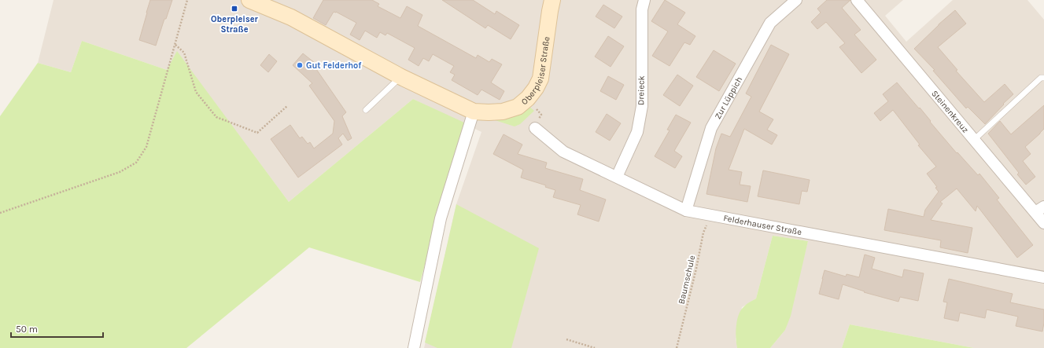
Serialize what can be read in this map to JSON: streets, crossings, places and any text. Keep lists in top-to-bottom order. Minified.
{"streets":{"main road":["Oberpleiser Straße"],"street":["Dreieck","Zur Lüppich","Steinenkreuz","Felderhauser Straße"],"path":["Baumschule"]},"crossings":[["Dreieck","Felderhauser Straße"],["Zur Lüppich","Felderhauser Straße"],["Felderhauser Straße","Baumschule"]],"places":{"transit":["Oberpleiser Straße"],"other":["Gut Felderhof"]},"scale_bar":"50 m"}
